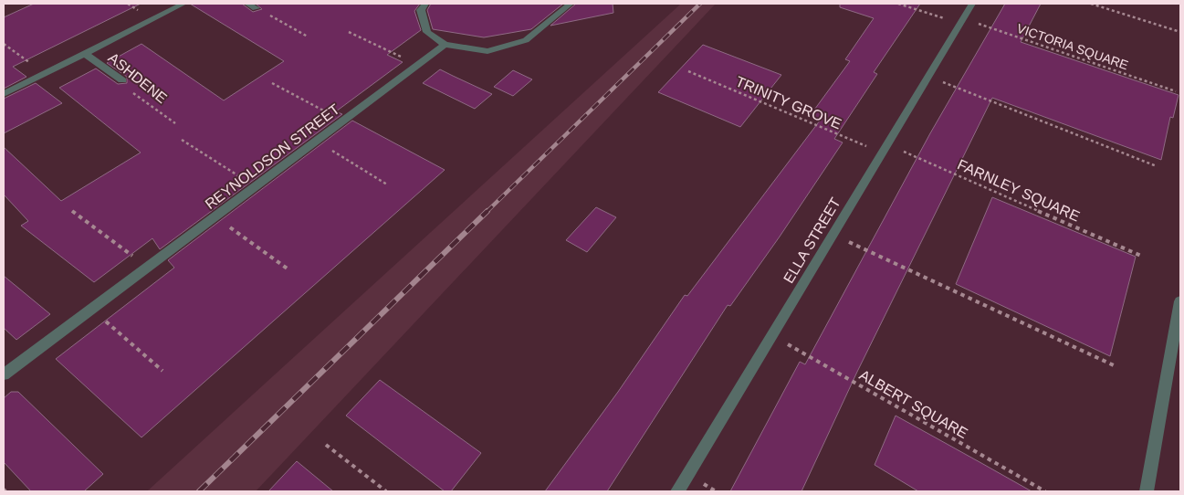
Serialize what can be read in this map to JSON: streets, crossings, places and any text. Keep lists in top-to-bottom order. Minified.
{"streets":{"street":["ASHDENE","REYNOLDSON STREET","ELLA STREET"],"path":["VICTORIA SQUARE","TRINITY GROVE","FARNLEY SQUARE","ALBERT SQUARE"]},"crossings":[["VICTORIA SQUARE","ELLA STREET"],["TRINITY GROVE","FARNLEY SQUARE"],["TRINITY GROVE","ELLA STREET"],["FARNLEY SQUARE","ELLA STREET"],["ELLA STREET","ALBERT SQUARE"]]}
